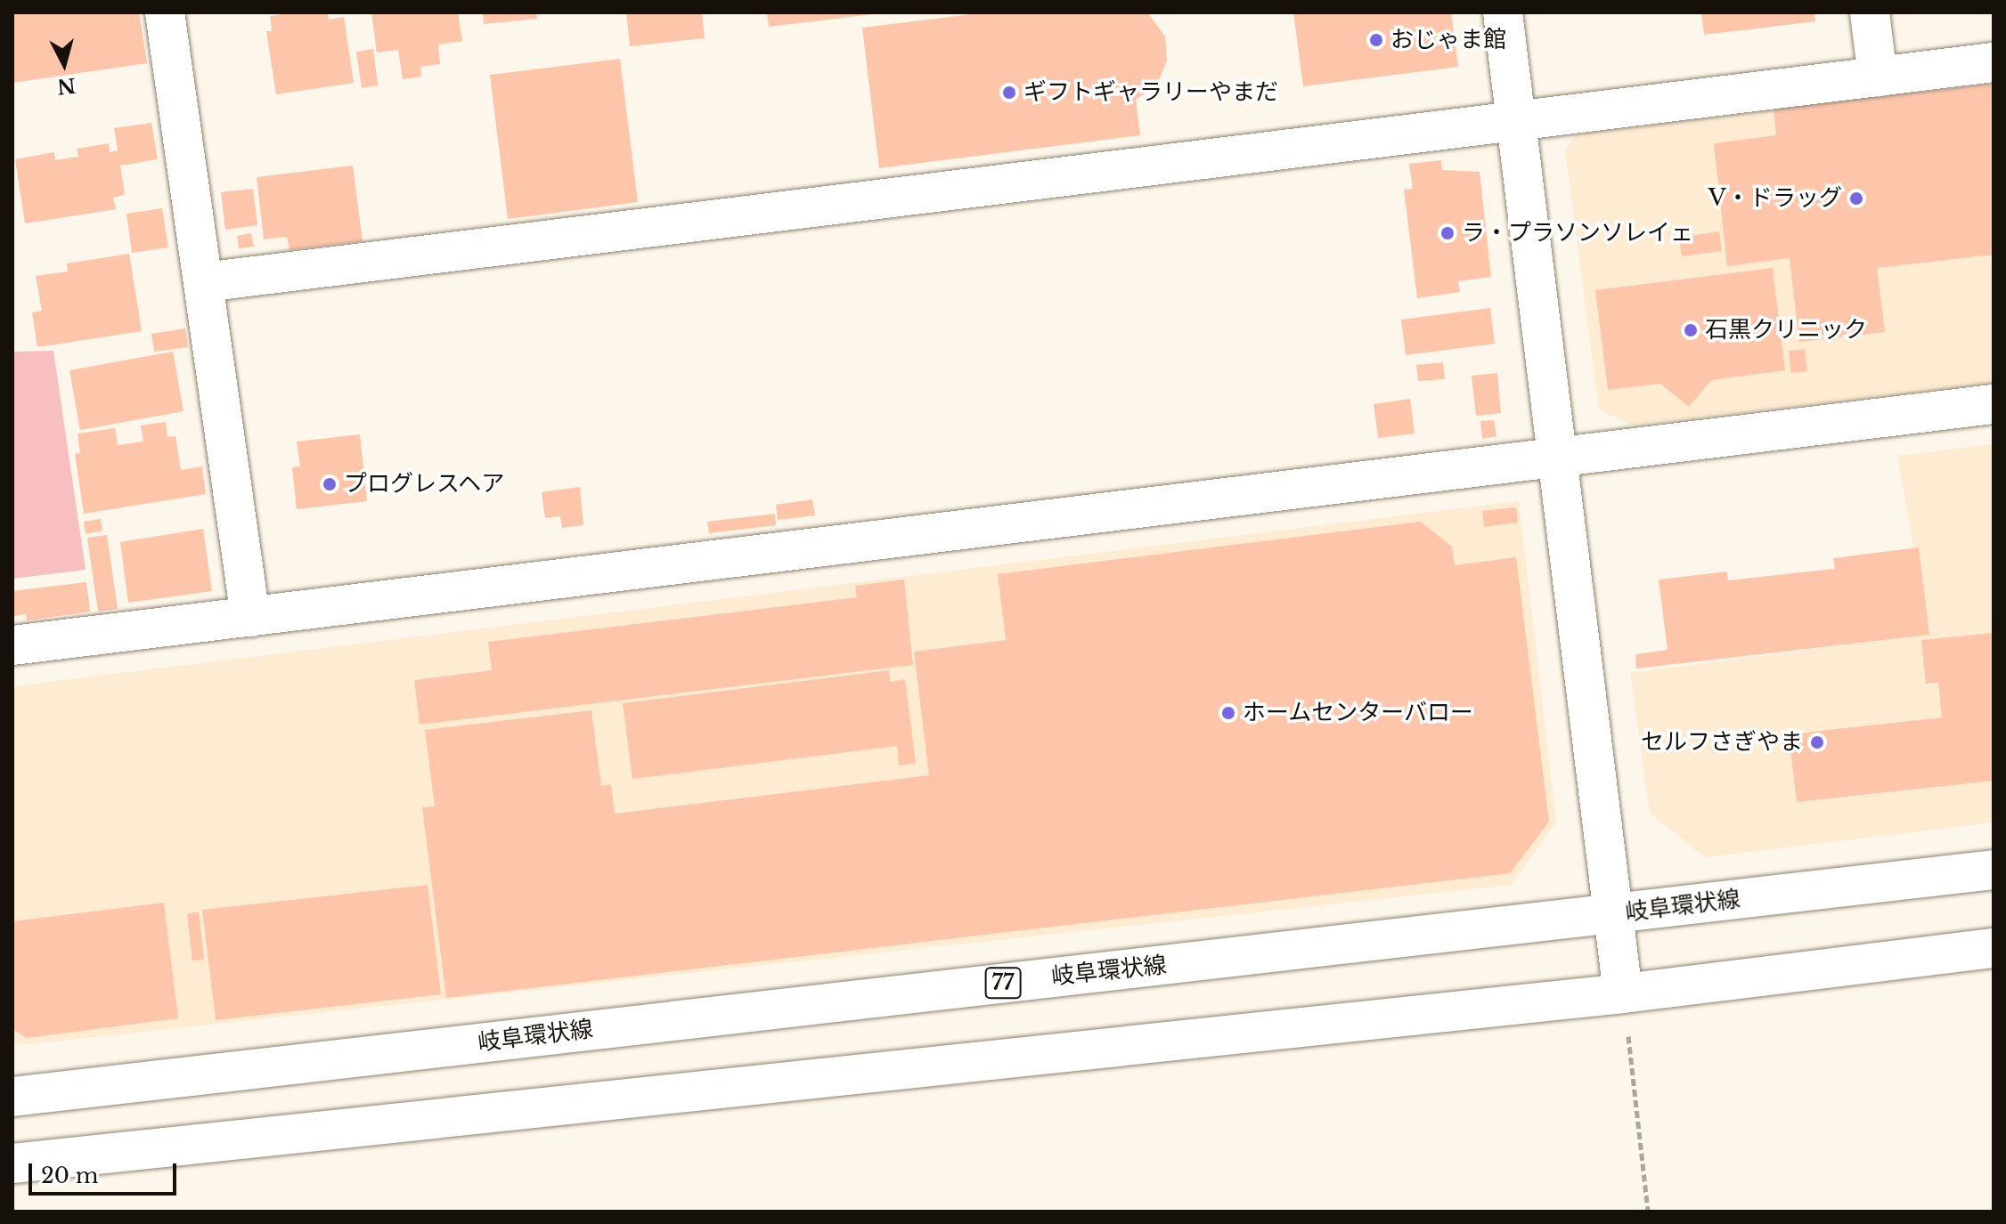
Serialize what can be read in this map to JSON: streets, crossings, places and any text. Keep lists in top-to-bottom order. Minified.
{"streets":{"street":["岐阜環状線","77"]},"places":["おじゃま館","ギフトギャラリーやまだ","V・ドラッグ","ラ・プラソンソレイェ","石黒クリニック","プログレスヘア","ホームセンターバロー","セルフさぎやま"],"scale_bar":"20 m","north":"bottom"}
